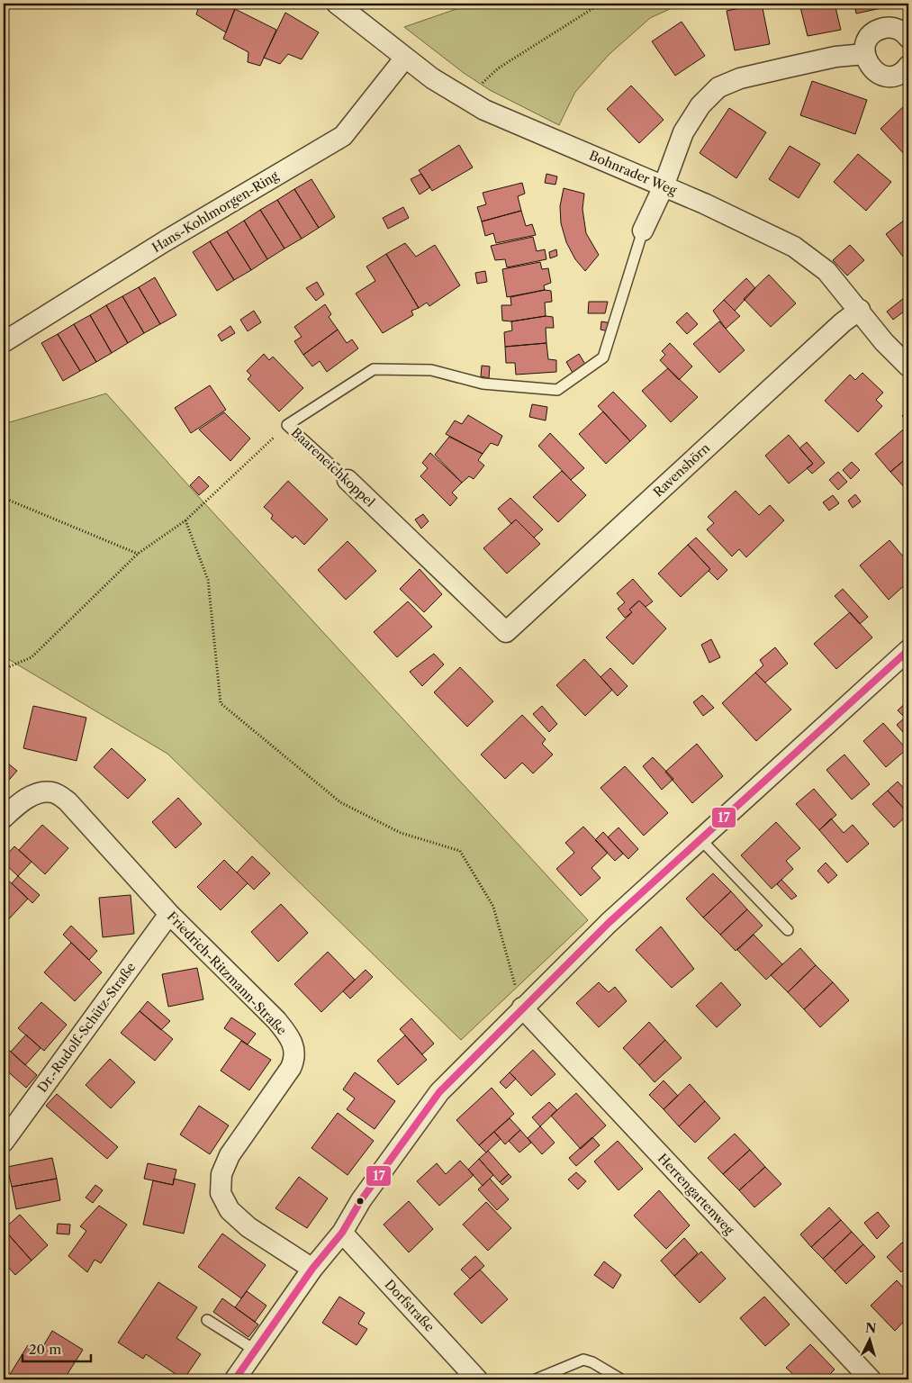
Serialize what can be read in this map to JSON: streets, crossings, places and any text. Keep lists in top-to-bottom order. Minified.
{"streets":{"street":["Bohnrader Weg","Hans-Kohlmorgen-Ring","Baareneichkoppel","Ravenshörn","Friedrich-Ritzmann-Straße","Dr.-Rudolf-Schütz-Straße","Herrengartenweg","Dorfstraße"]},"crossings":[["Bohnrader Weg","Hans-Kohlmorgen-Ring"],["Bohnrader Weg","Baareneichkoppel"],["Bohnrader Weg","Ravenshörn"],["Baareneichkoppel","Ravenshörn"],["Friedrich-Ritzmann-Straße","Dr.-Rudolf-Schütz-Straße"]],"lines":["transit line 17"],"scale_bar":"20 m","north":"top"}
